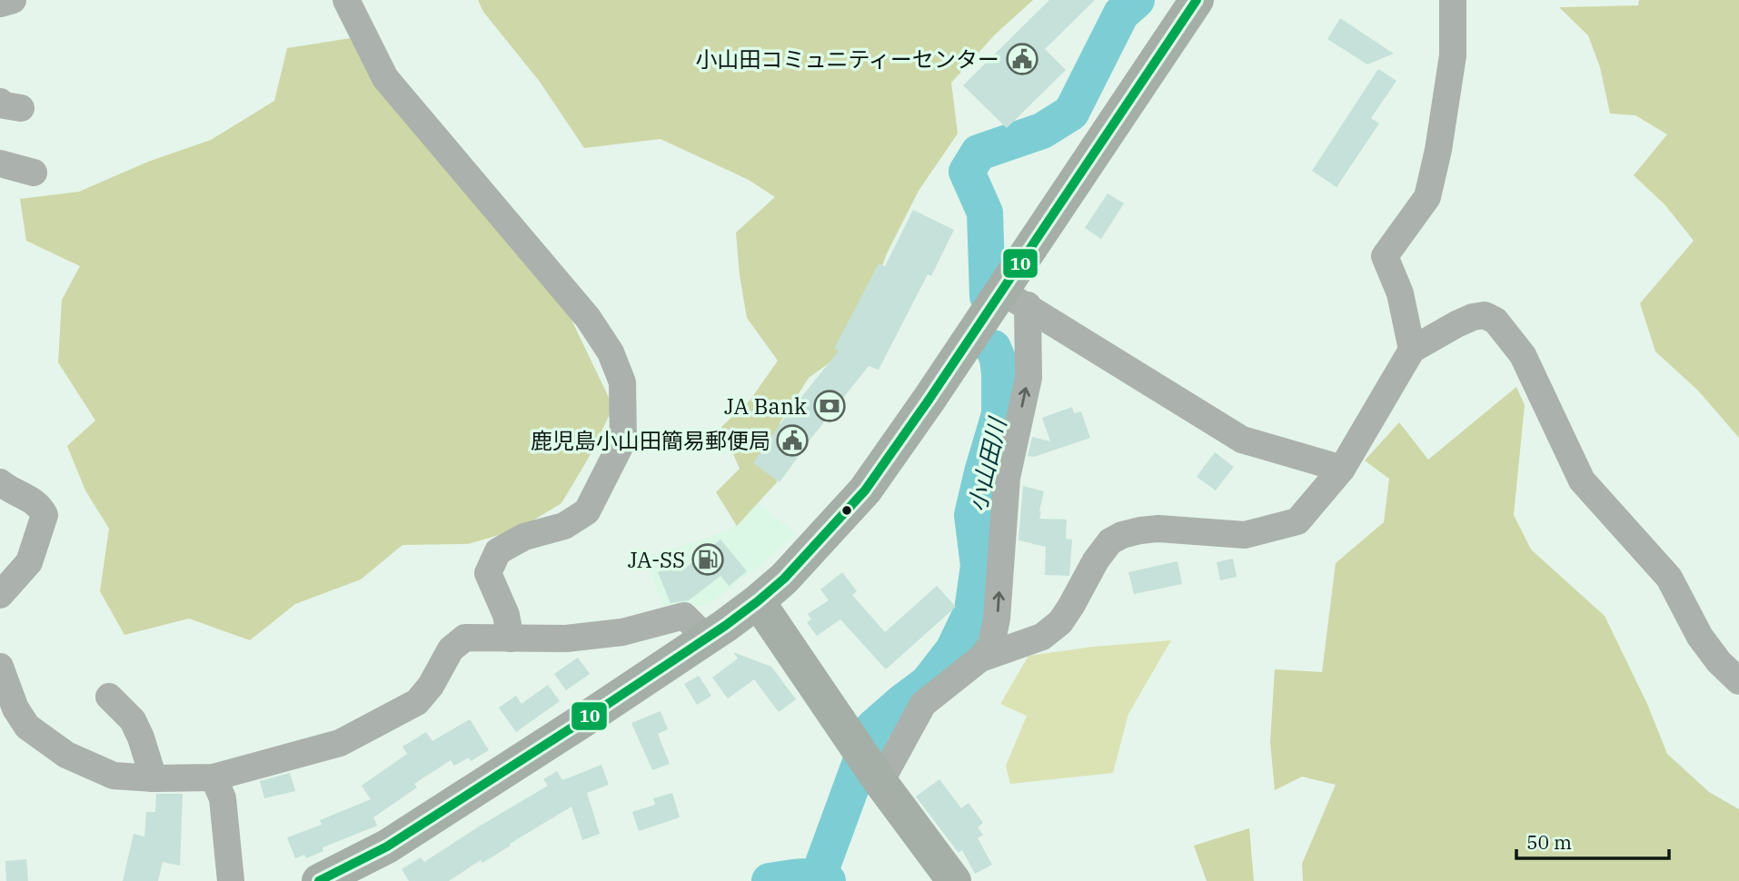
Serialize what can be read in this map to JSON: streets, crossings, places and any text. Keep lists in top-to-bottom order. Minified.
{"water":["小山田川"],"places":{"public building":["小山田コミュニティーセンター","鹿児島小山田簡易郵便局"],"bank":["JA Bank"],"fuel station":["JA-SS"]},"lines":["transit line 10"],"scale_bar":"50 m"}
